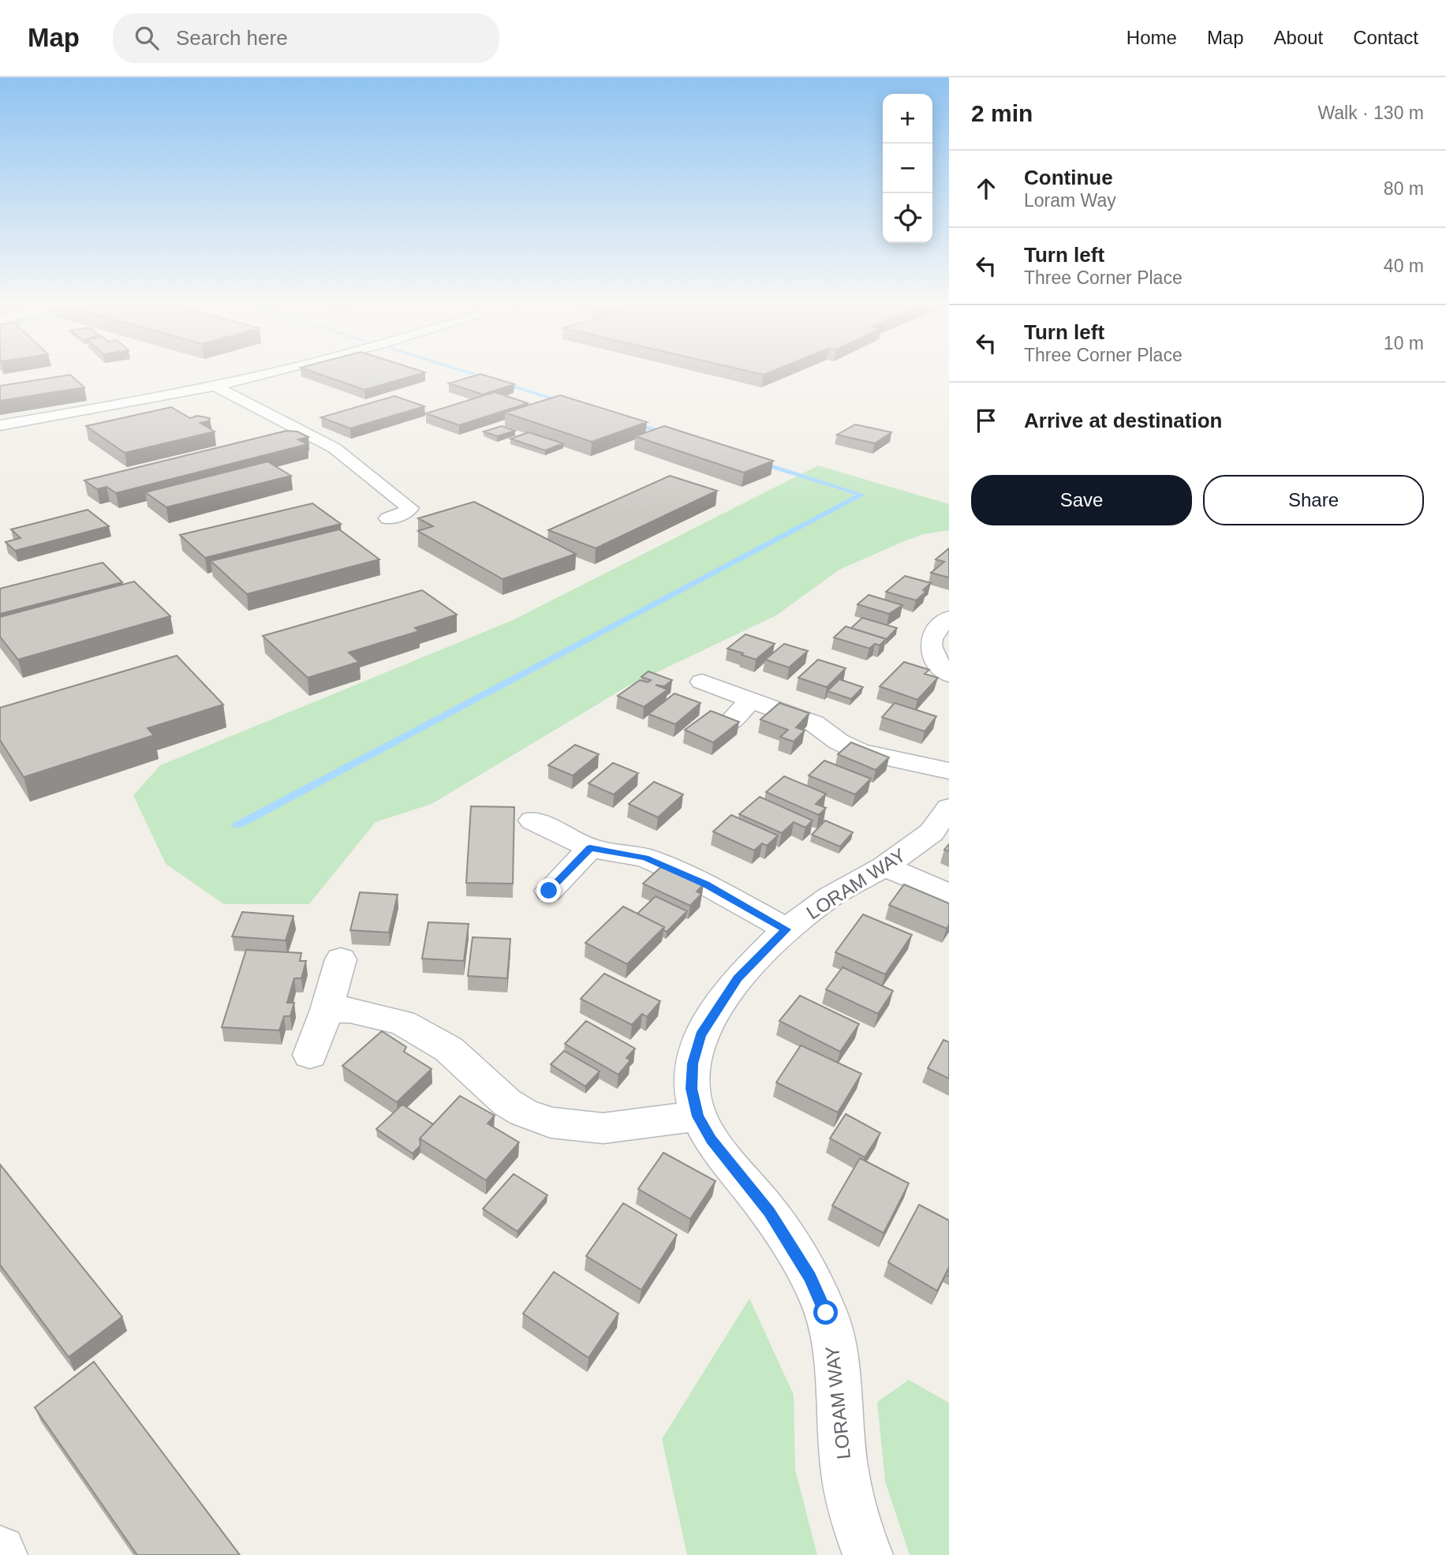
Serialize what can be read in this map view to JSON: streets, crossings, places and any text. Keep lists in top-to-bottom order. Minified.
{"streets":{"street":["LORAM WAY"]},"page":{"header":"Map","search":"Search here","nav":["Home","Map","About","Contact"],"heading":["2 min","Walk · 130 m"],"map_buttons":["+","−"],"list":[["Continue","Loram Way","80 m"],["Turn left","Three Corner Place","40 m"],["Turn left","Three Corner Place","10 m"],"Arrive at destination"],"buttons":["Save","Share"]}}
